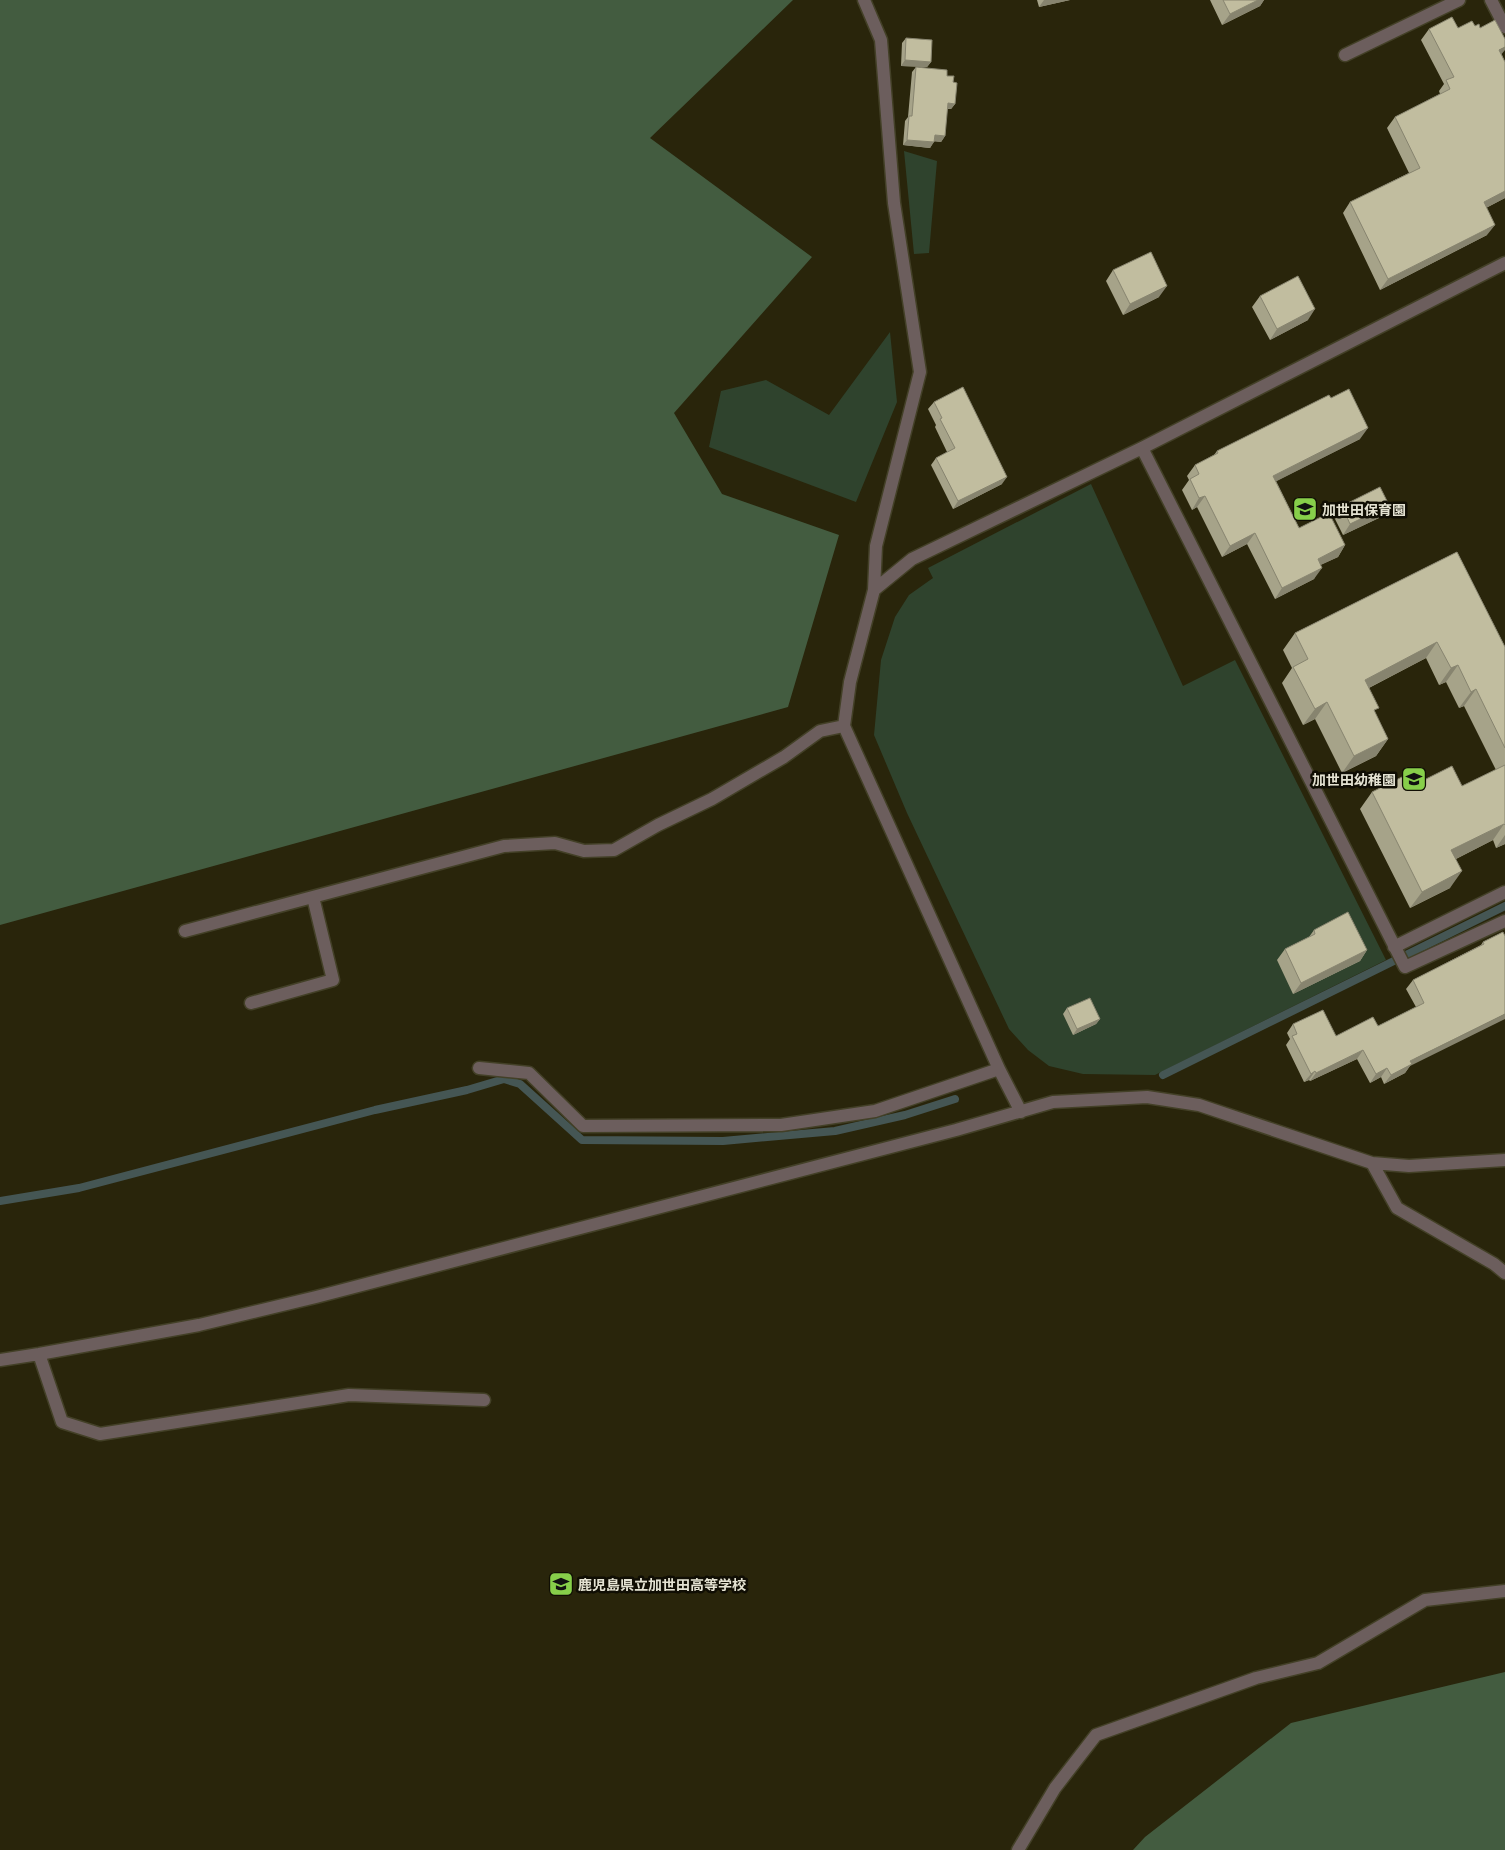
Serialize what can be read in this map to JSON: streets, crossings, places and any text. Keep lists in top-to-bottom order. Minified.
{"places":{"school or university":["加世田保育園","加世田幼稚園","鹿児島県立加世田高等学校"]}}
